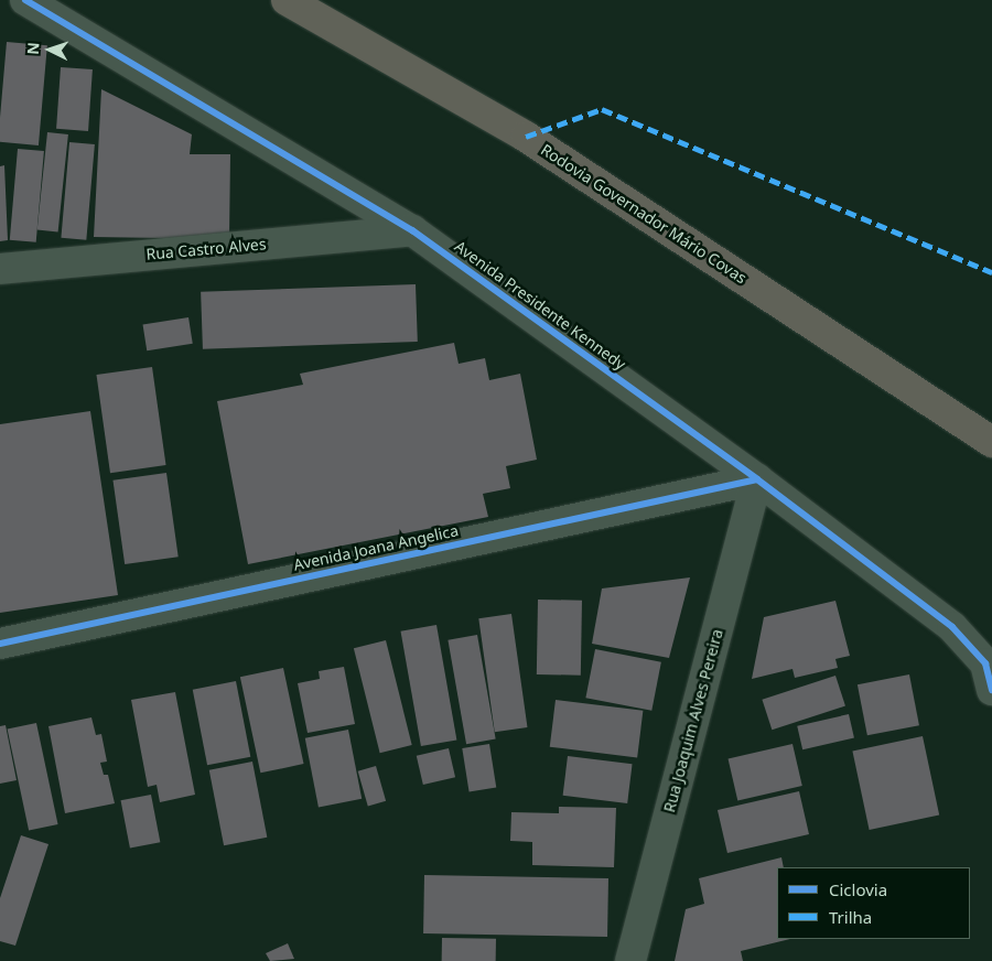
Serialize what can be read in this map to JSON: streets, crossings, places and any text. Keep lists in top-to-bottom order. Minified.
{"streets":{"highway":["Rodovia Governador Mário Covas"],"street":["Rua Castro Alves","Avenida Presidente Kennedy","Avenida Joana Angelica","Rua Joaquim Alves Pereira"]},"crossings":[["Rua Castro Alves","Avenida Presidente Kennedy"],["Avenida Presidente Kennedy","Avenida Joana Angelica"],["Avenida Presidente Kennedy","Rua Joaquim Alves Pereira"],["Avenida Joana Angelica","Rua Joaquim Alves Pereira"]],"legend":["Ciclovia","Trilha"],"north":"left"}
